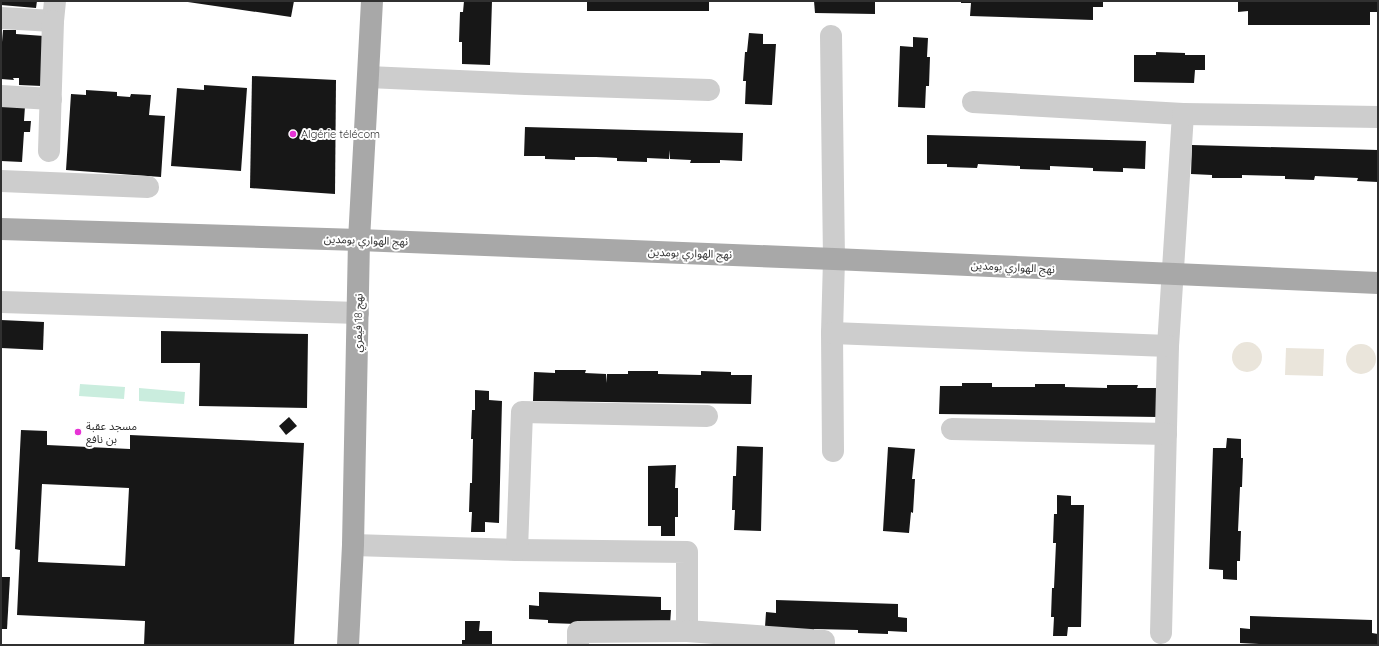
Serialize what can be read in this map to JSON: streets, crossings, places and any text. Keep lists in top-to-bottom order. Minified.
{"streets":{"main road":["نهج الهواري بومدين","نهج 18 فيفري"]},"crossings":[["نهج الهواري بومدين","نهج 18 فيفري"]],"places":["Algérie télécom","مسجد عقبة بن نافع"]}
